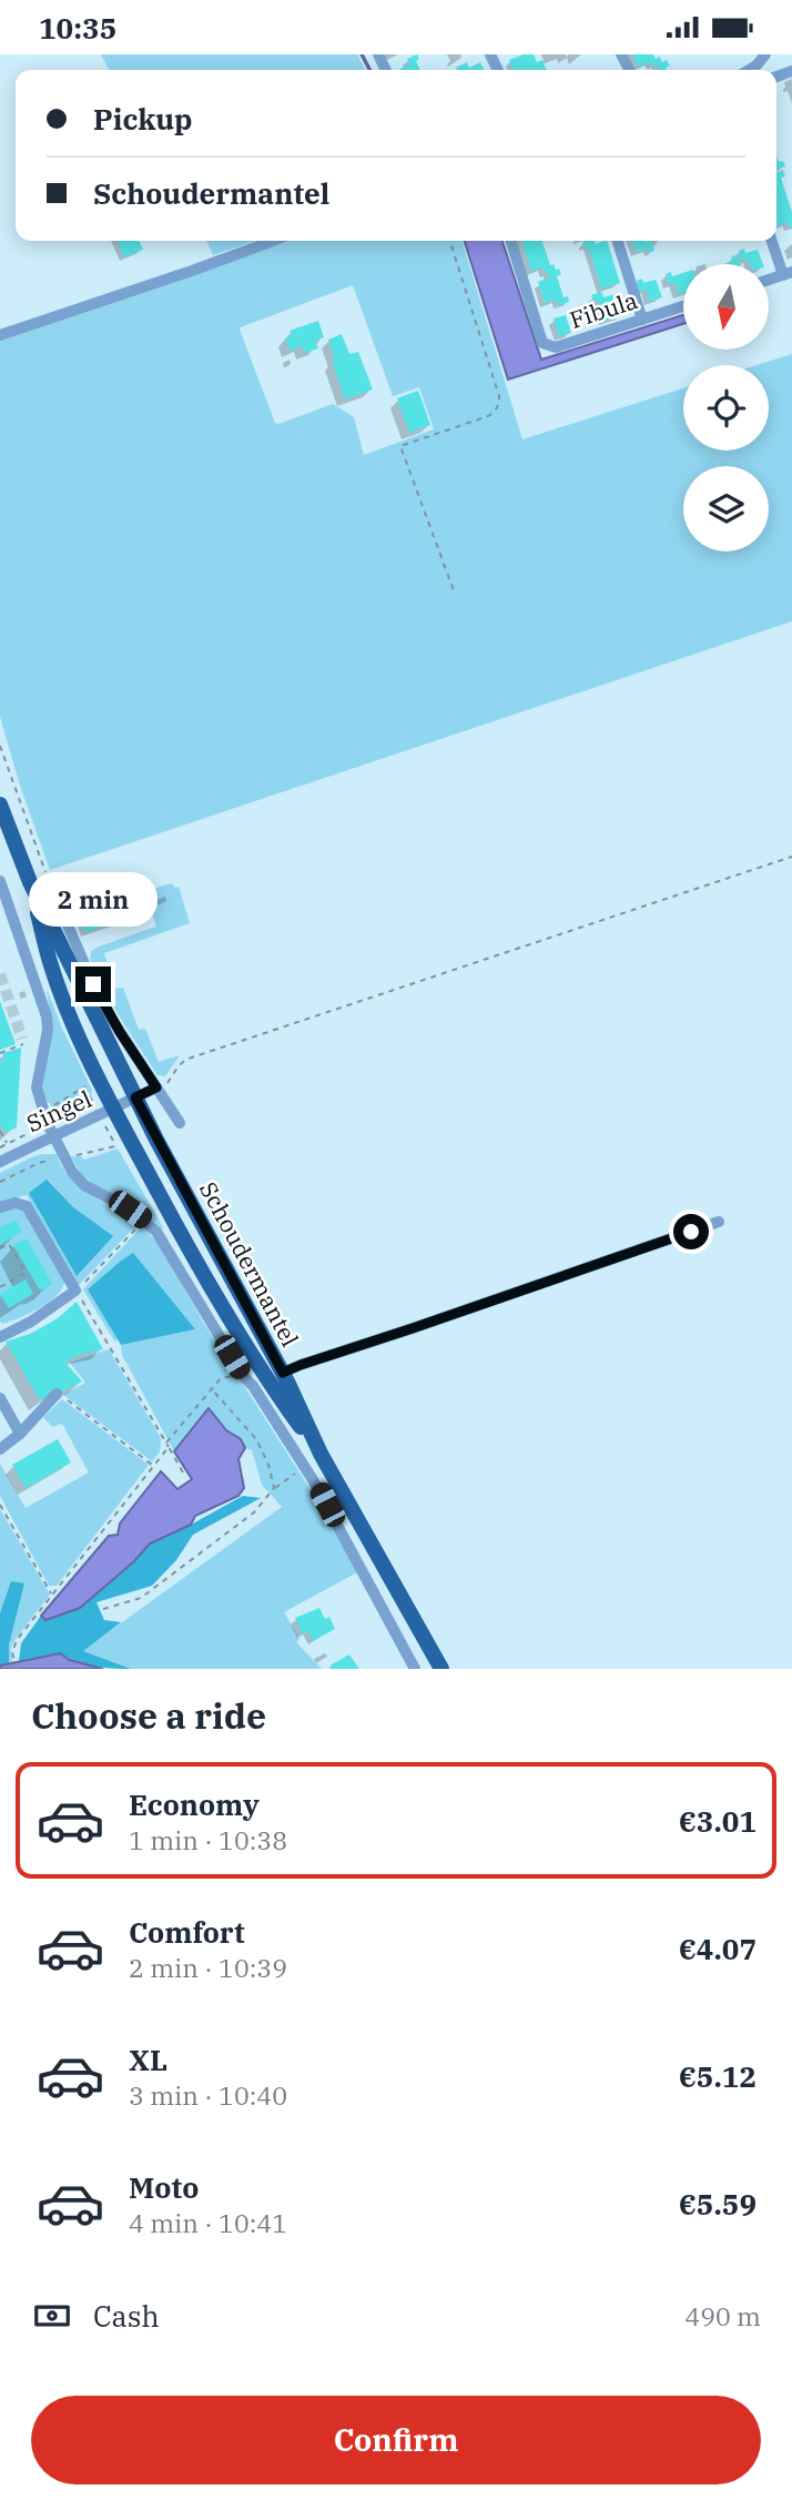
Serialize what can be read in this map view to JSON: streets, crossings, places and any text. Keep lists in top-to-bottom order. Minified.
{"streets":{"main road":["Schoudermantel"],"street":["Fibula","Singel"]},"crossings":[["Singel","Schoudermantel"]],"north":"bottom","page":{"status":"10:35","banner":["Pickup","Schoudermantel"],"bubble":"2 min","heading":"Choose a ride","list":[{"name":"Economy","note":"1 min · 10:38","value":"€3.01"},{"name":"Comfort","note":"2 min · 10:39","value":"€4.07"},{"name":"XL","note":"3 min · 10:40","value":"€5.12"},{"name":"Moto","note":"4 min · 10:41","value":"€5.59"}],"pay":["Cash","490 m"],"buttons":"Confirm"}}
